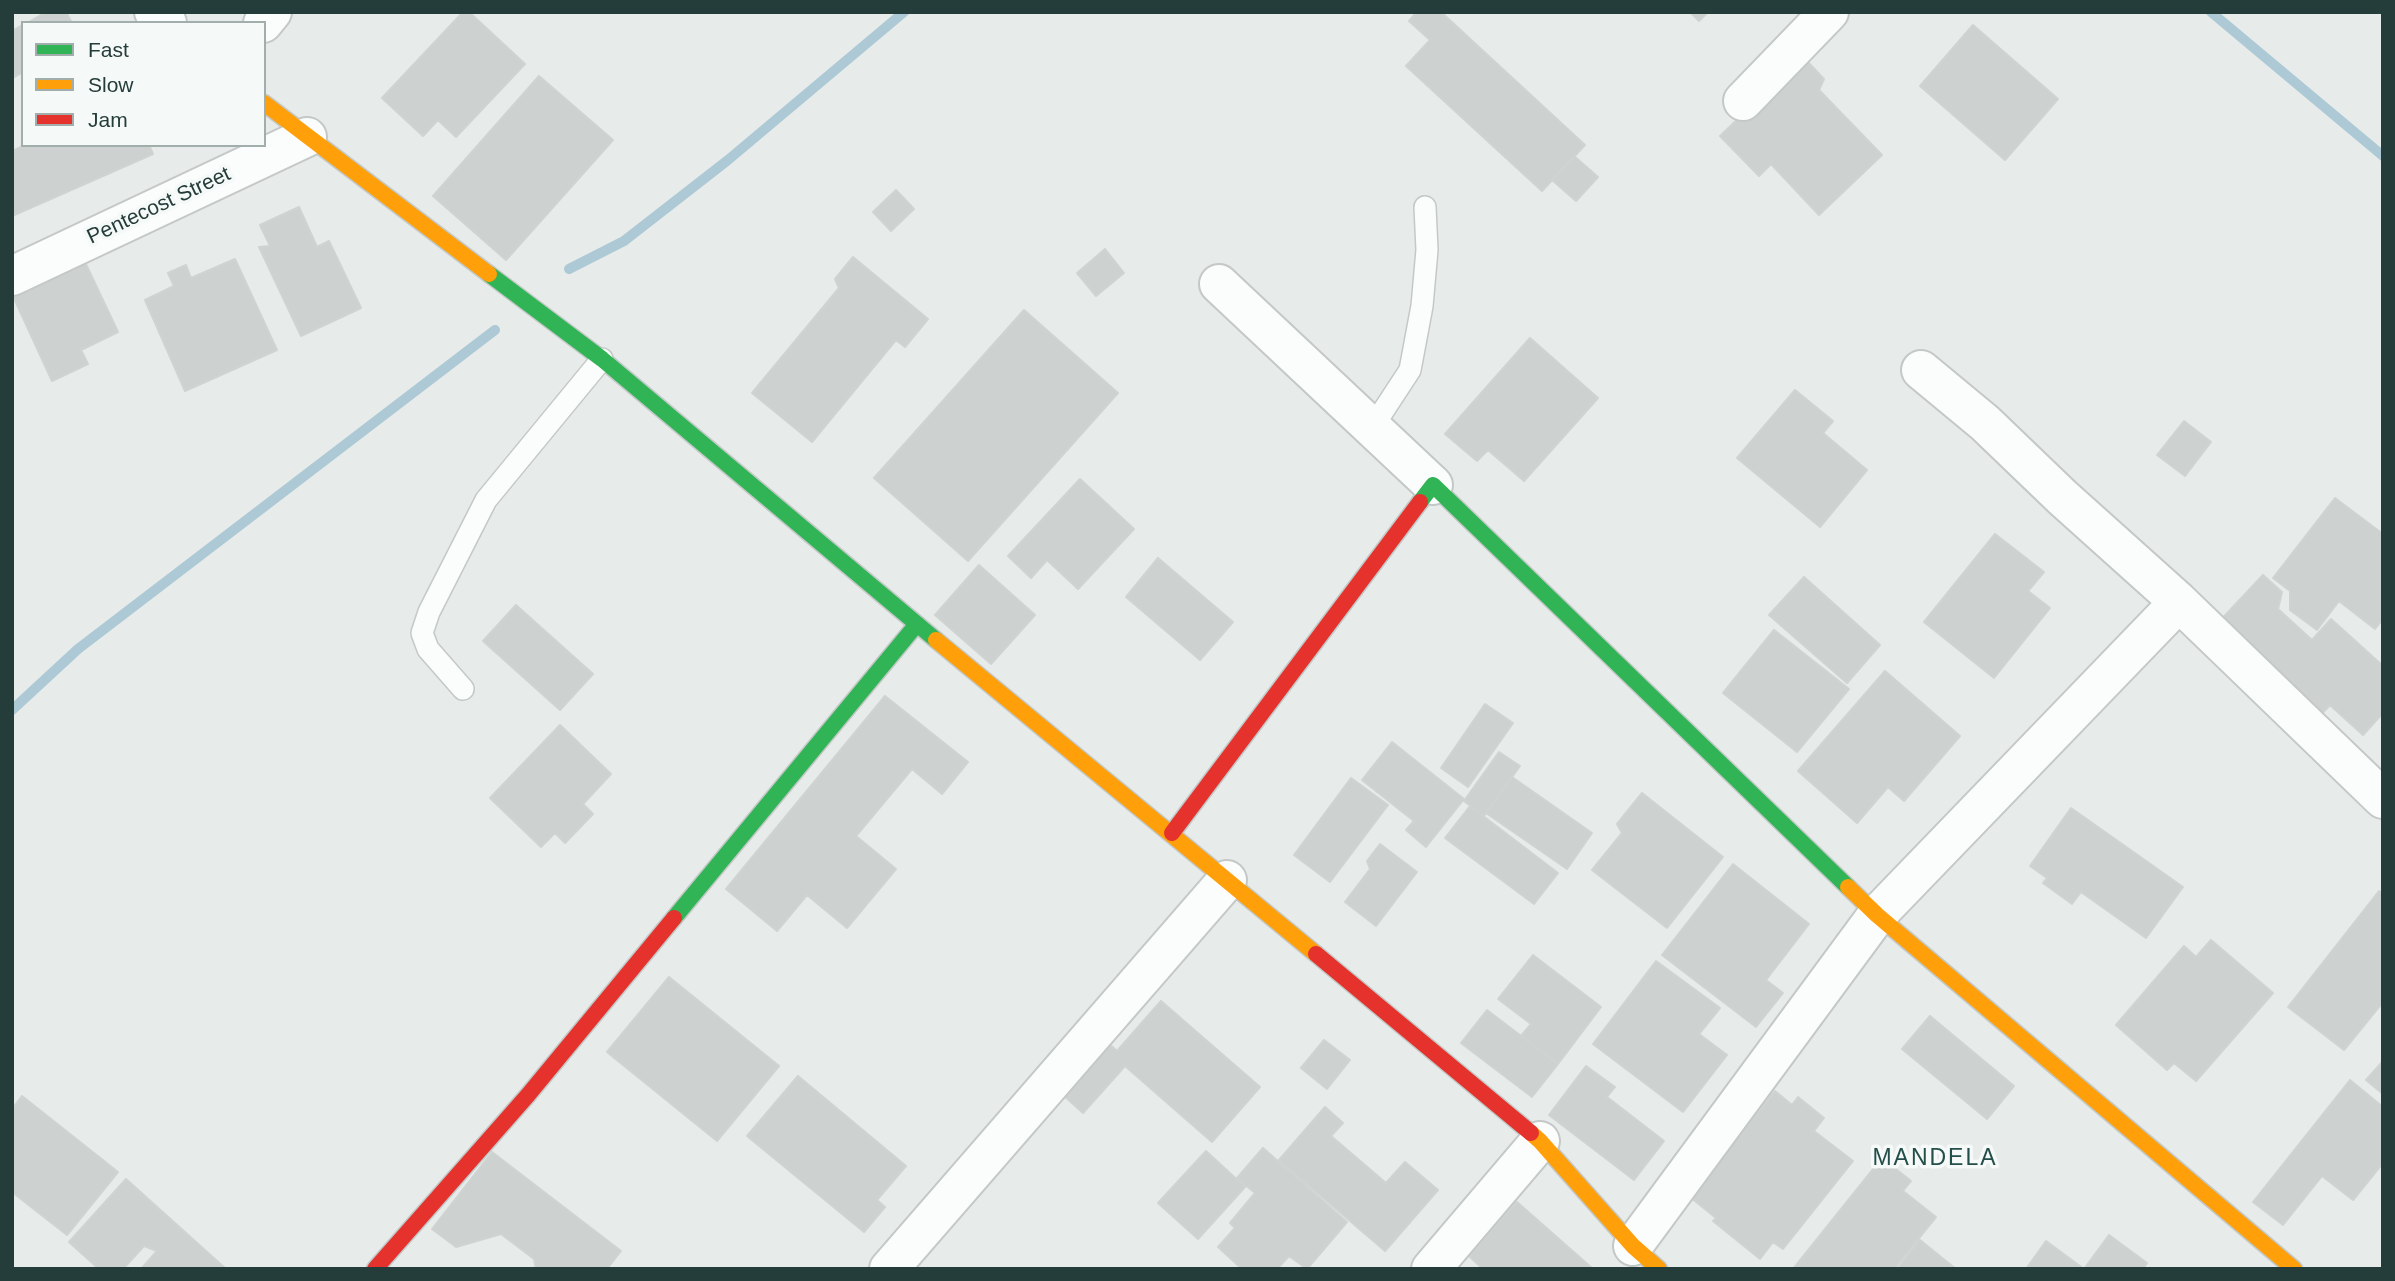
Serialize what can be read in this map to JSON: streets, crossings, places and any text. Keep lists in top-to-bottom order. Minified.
{"streets":{"street":["Pentecost Street"]},"districts":["MANDELA"],"legend":["Fast","Slow","Jam"]}
